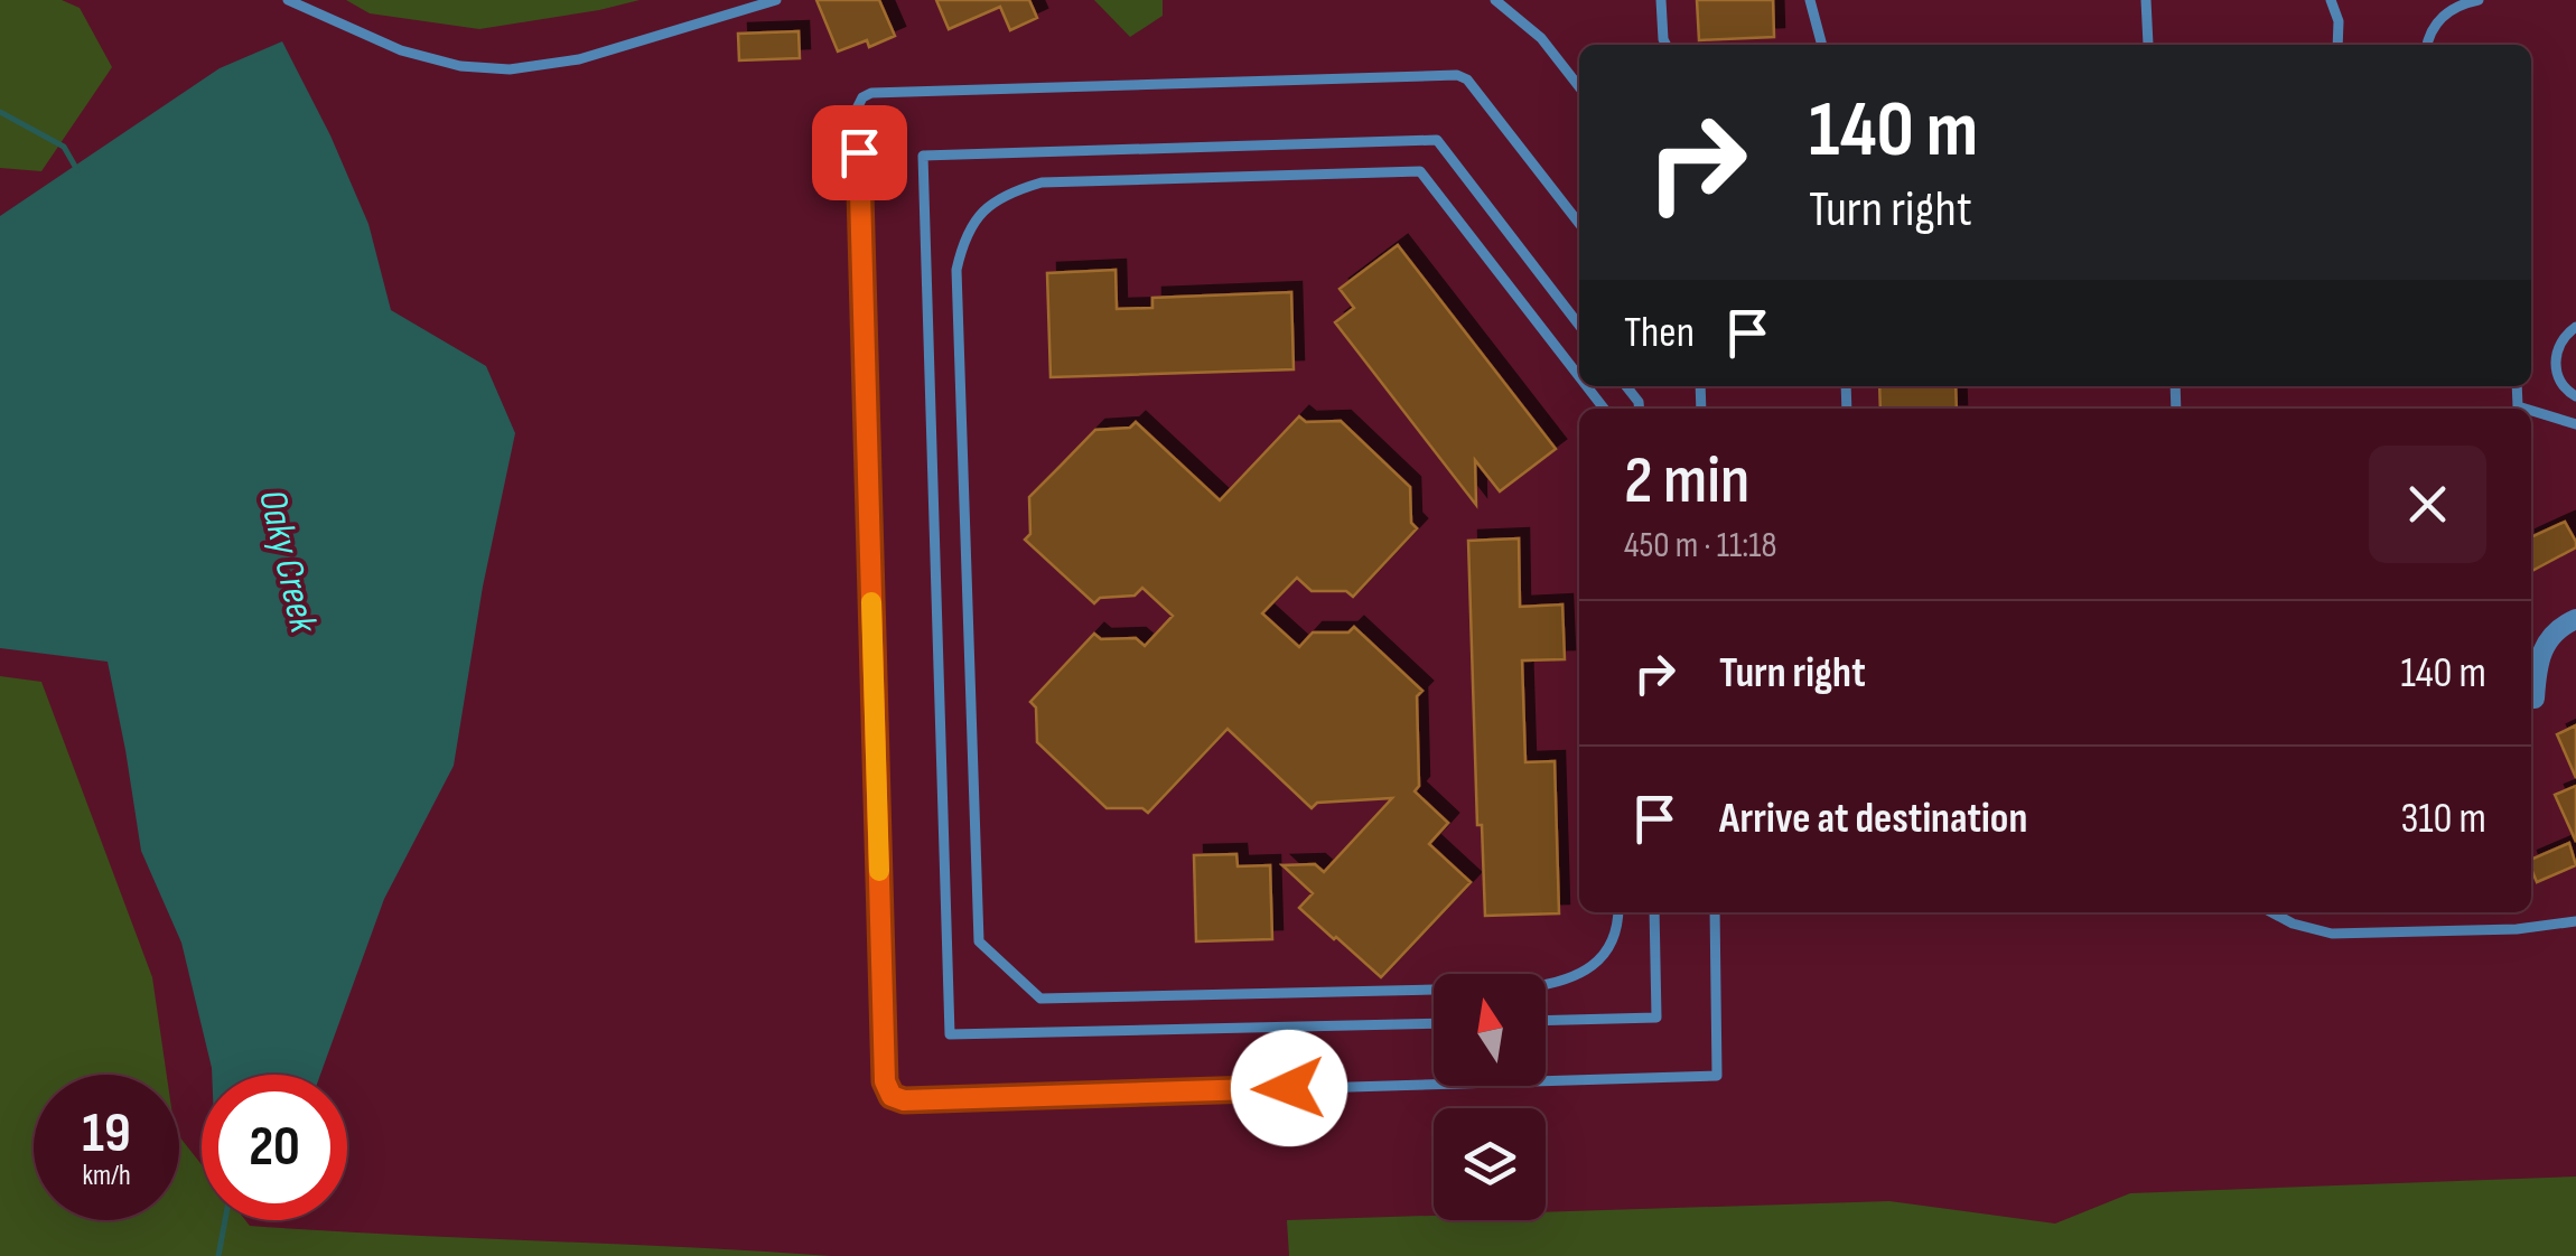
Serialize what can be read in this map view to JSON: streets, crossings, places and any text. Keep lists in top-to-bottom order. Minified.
{"water":["Oaky Creek"],"north":"top","page":{"turn":["140 m","Turn right"],"then":"Then","heading":["2 min","450 m · 11:18"],"list":[{"name":"Turn right","value":"140 m"},{"name":"Arrive at destination","value":"310 m"}],"speed":"19 km/h","limit":"20"}}
